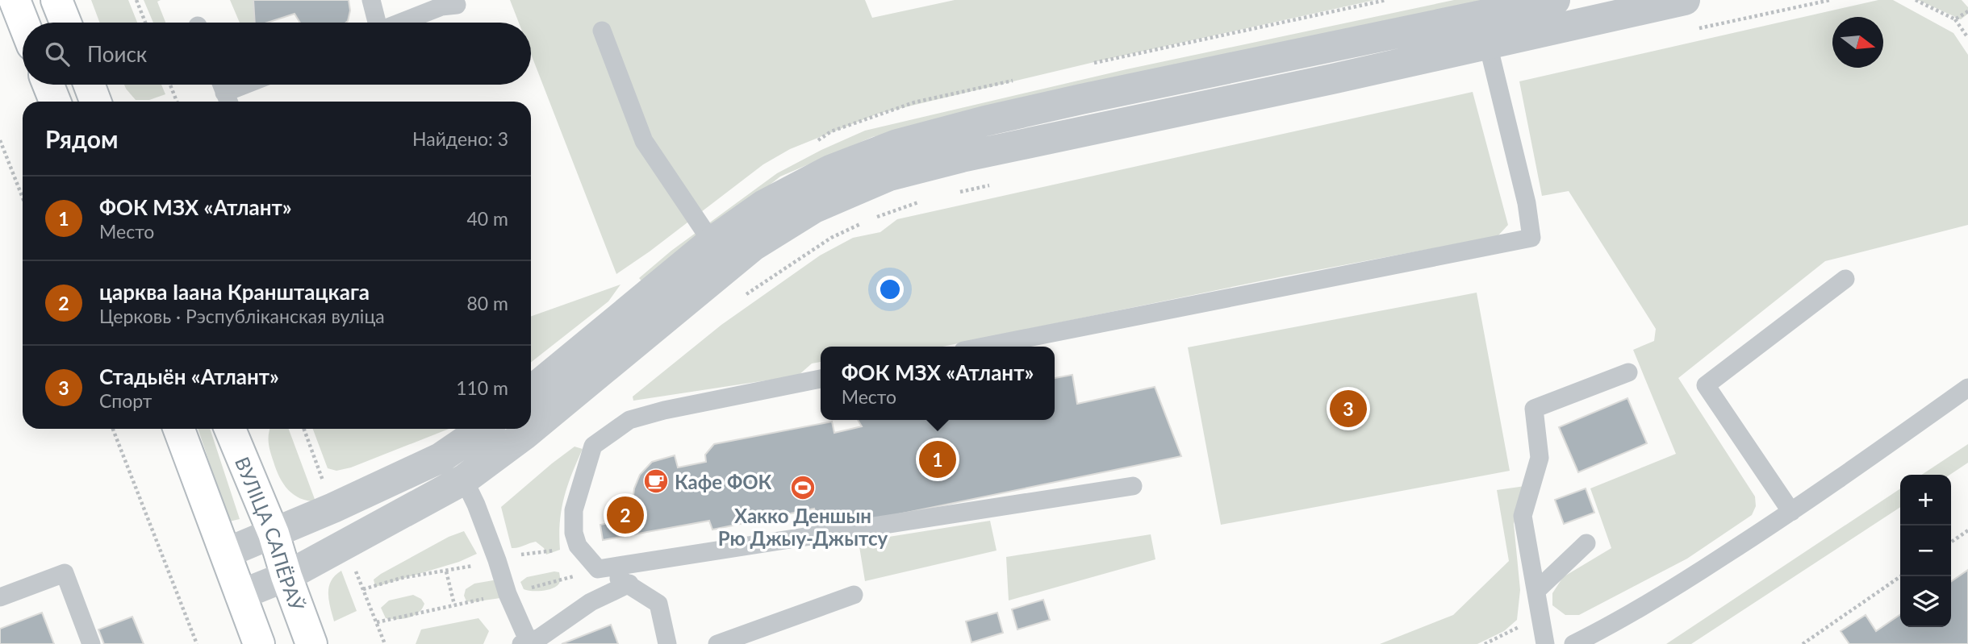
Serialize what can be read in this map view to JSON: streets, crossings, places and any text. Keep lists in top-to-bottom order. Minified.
{"streets":{"main road":["ВУЛІЦА САПЁРАЎ"]},"places":{"cafe":["Кафе ФОК"],"sports":["Хакко Деншын Рю Джыу-Джытсу"]},"north":"right","page":{"search":"Поиск","heading":["Рядом","Найдено: 3"],"list":[{"mark":"1","name":"ФОК МЗХ «Атлант»","note":"Место","value":"40 m"},{"mark":"2","name":"царква Іаана Кранштацкага","note":"Церковь · Рэспубліканская вуліца","value":"80 m"},{"mark":"3","name":"Стадыён «Атлант»","note":"Спорт","value":"110 m"}],"popup":["ФОК МЗХ «Атлант»","Место"],"pins":["3","1","2"],"map_buttons":["+","−"]}}
